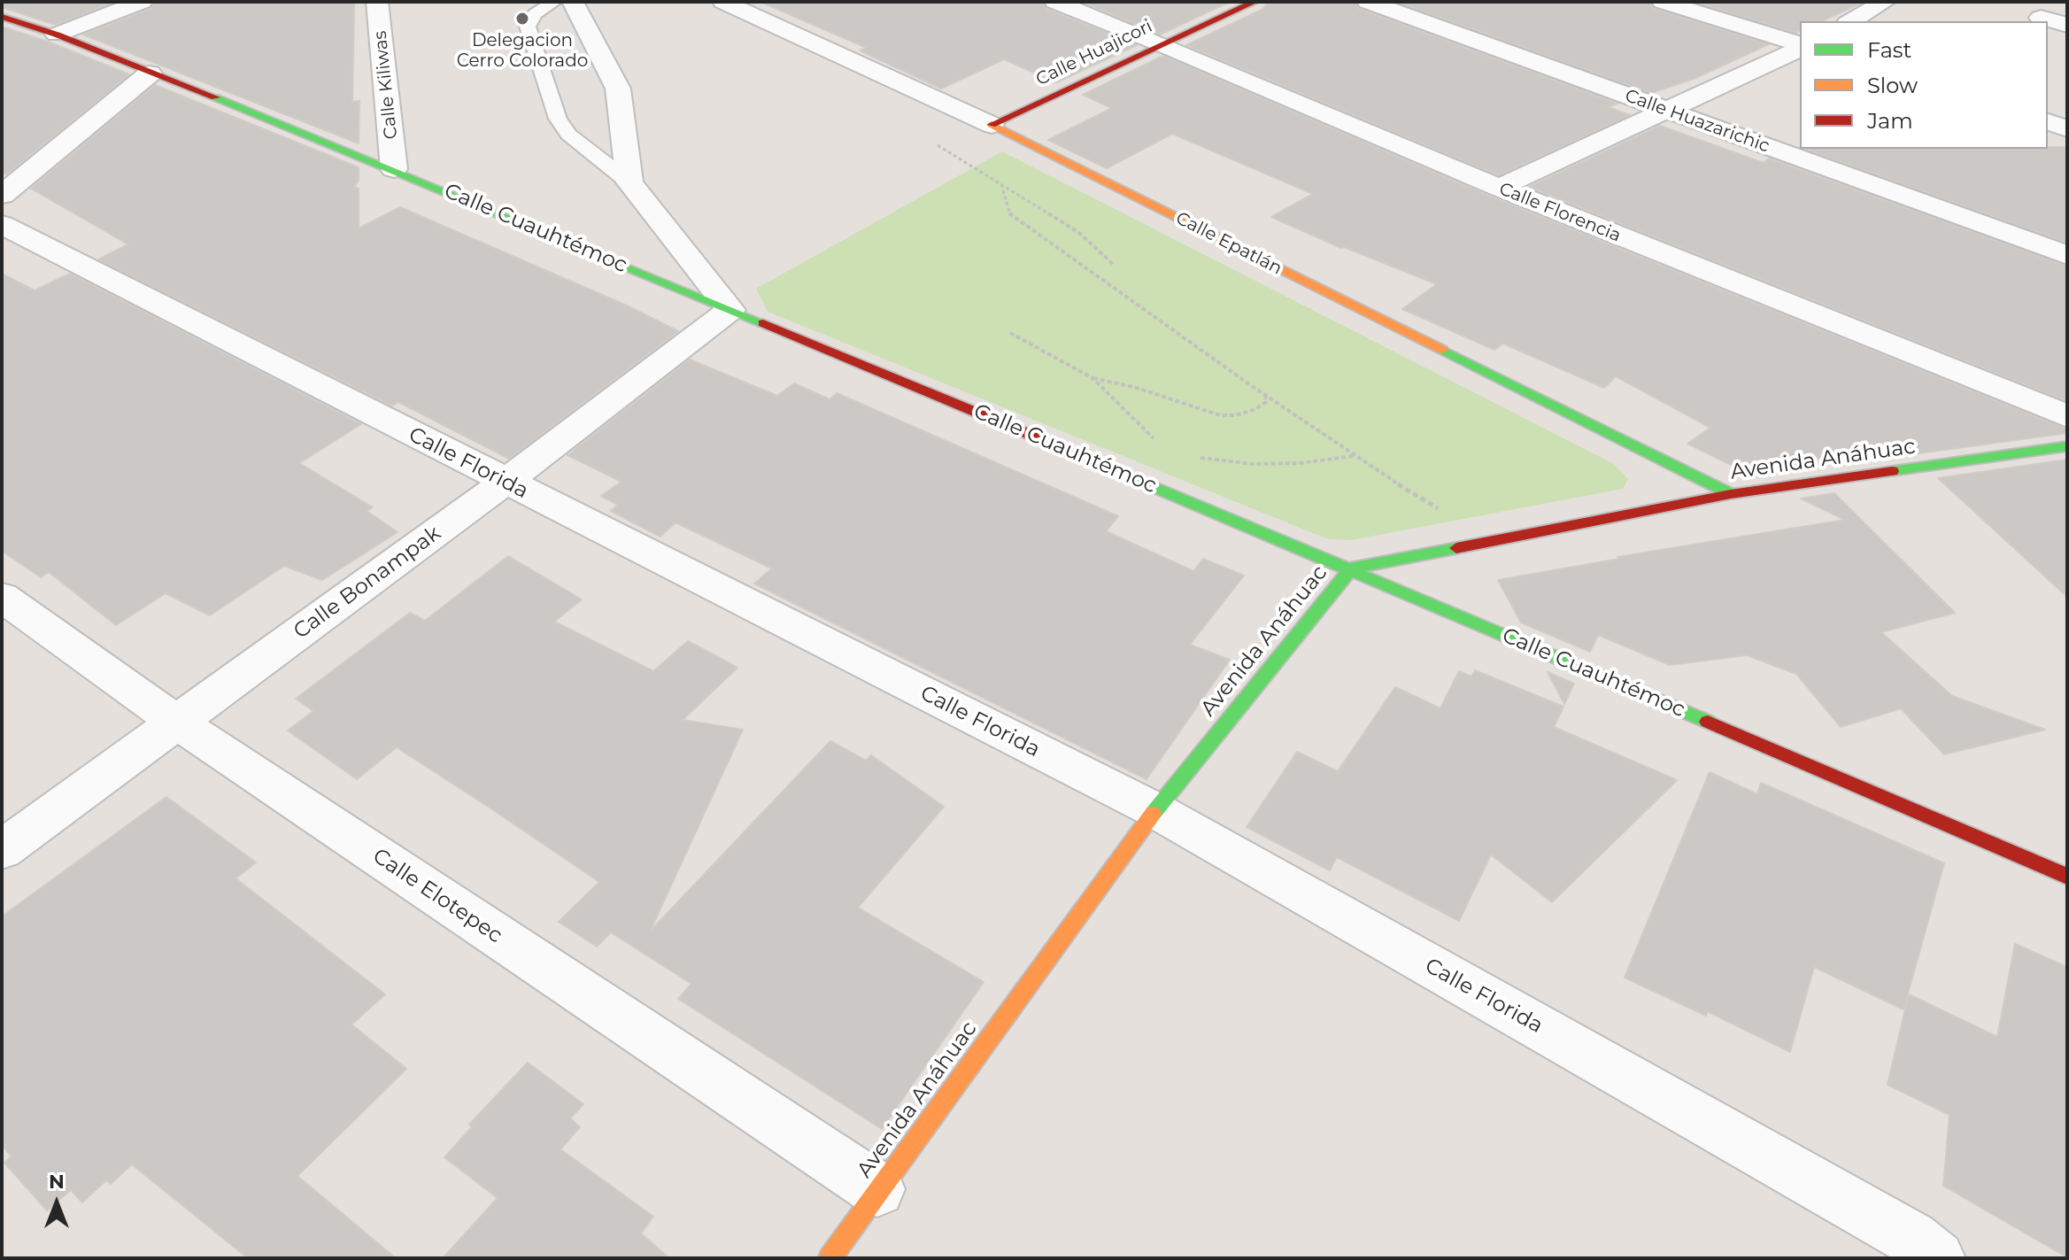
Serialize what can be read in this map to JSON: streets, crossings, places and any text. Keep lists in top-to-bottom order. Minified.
{"streets":{"street":["Calle Huajicori","Calle Kiliwas","Calle Huazarichic","Calle Florencia","Calle Cuauhtémoc","Calle Epatlán","Avenida Anáhuac","Calle Florida","Calle Bonampak","Calle Elotepec"]},"crossings":[["Calle Huajicori","Calle Florencia"],["Calle Huajicori","Calle Epatlán"],["Calle Kiliwas","Calle Cuauhtémoc"],["Calle Cuauhtémoc","Avenida Anáhuac"],["Calle Cuauhtémoc","Calle Bonampak"],["Calle Epatlán","Avenida Anáhuac"],["Avenida Anáhuac","Calle Florida"],["Avenida Anáhuac","Calle Elotepec"],["Calle Florida","Calle Bonampak"],["Calle Bonampak","Calle Elotepec"]],"places":["Delegacion Cerro Colorado"],"legend":["Fast","Slow","Jam"],"north":"top"}
